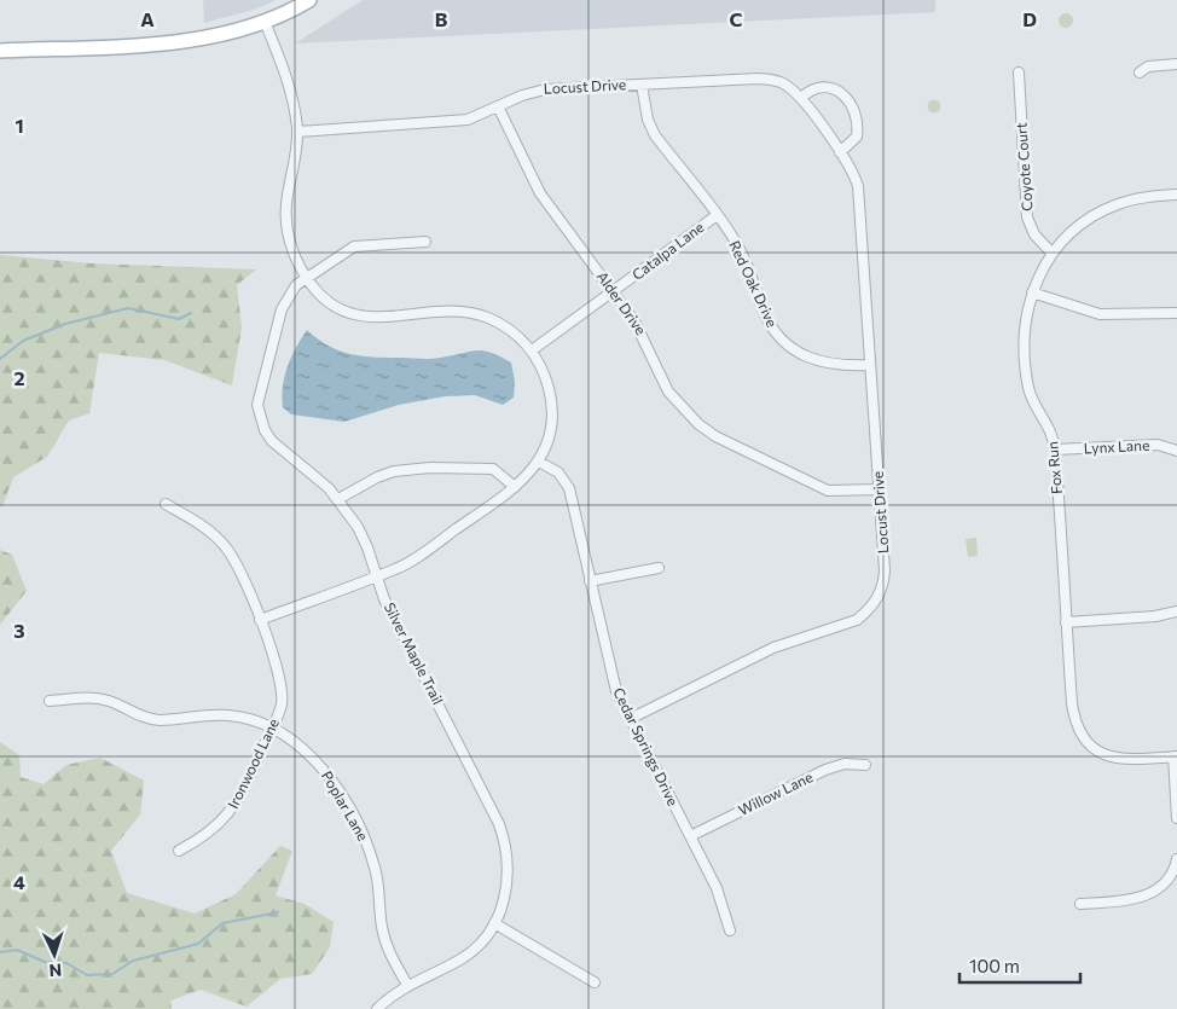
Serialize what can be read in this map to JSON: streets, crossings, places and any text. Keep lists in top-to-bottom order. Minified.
{"streets":{"street":["Locust Drive","Coyote Court","Catalpa Lane","Red Oak Drive","Alder Drive","Lynx Lane","Fox Run","Silver Maple Trail","Cedar Springs Drive","Ironwood Lane","Willow Lane","Poplar Lane"]},"crossings":[["Locust Drive","Red Oak Drive"],["Locust Drive","Alder Drive"],["Locust Drive","Cedar Springs Drive"],["Coyote Court","Fox Run"],["Catalpa Lane","Red Oak Drive"],["Catalpa Lane","Alder Drive"],["Lynx Lane","Fox Run"],["Silver Maple Trail","Poplar Lane"],["Cedar Springs Drive","Willow Lane"],["Ironwood Lane","Poplar Lane"]],"scale_bar":"100 m","north":"bottom","grid":{"columns":["A","B","C","D"],"rows":["1","2","3","4"]}}
